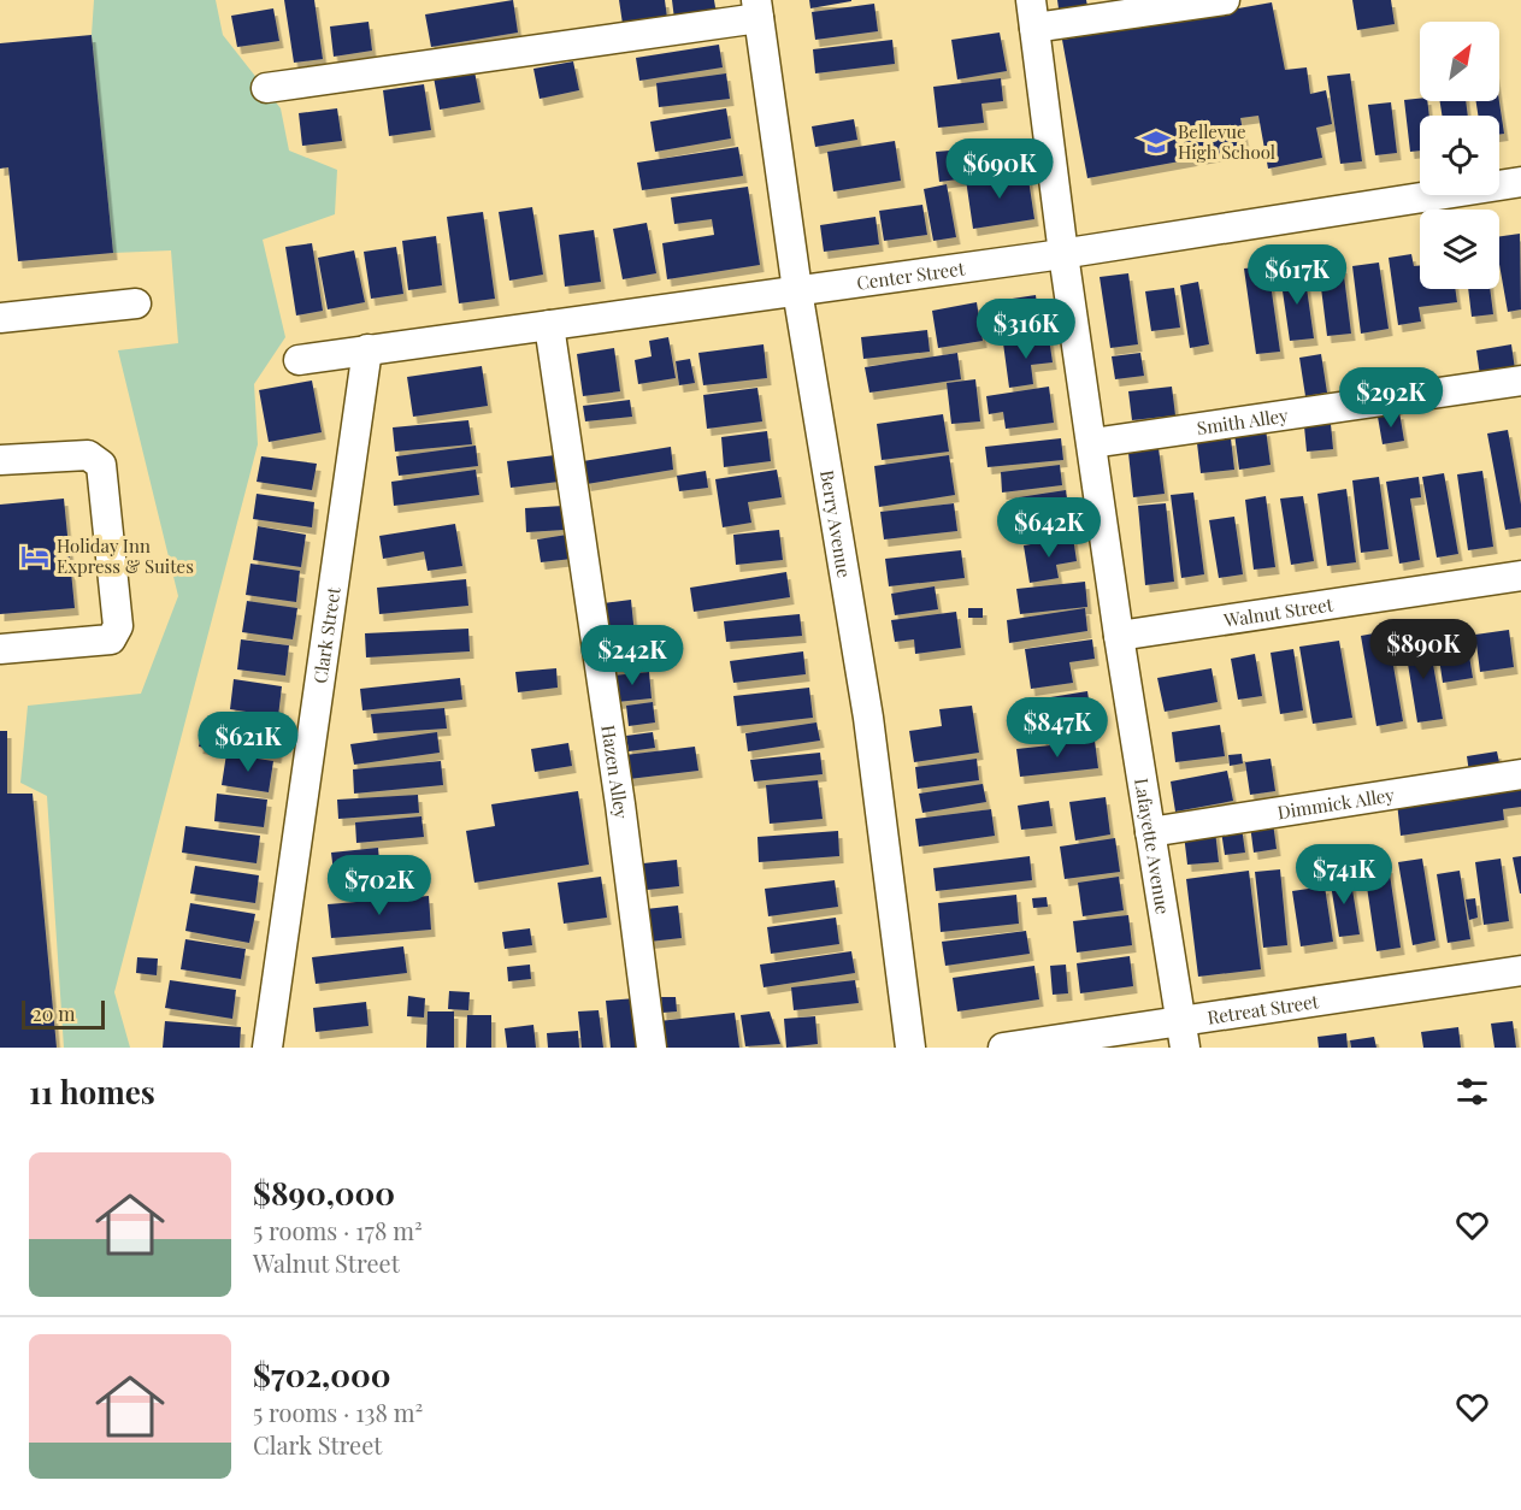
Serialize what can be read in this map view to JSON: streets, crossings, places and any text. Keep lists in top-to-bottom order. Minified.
{"streets":{"street":["Center Street","Smith Alley","Berry Avenue","Walnut Street","Clark Street","Hazen Alley","Dimmick Alley","Lafayette Avenue","Retreat Street"]},"crossings":[["Center Street","Berry Avenue"],["Center Street","Clark Street"],["Center Street","Hazen Alley"],["Center Street","Lafayette Avenue"],["Smith Alley","Lafayette Avenue"],["Walnut Street","Lafayette Avenue"],["Dimmick Alley","Lafayette Avenue"],["Lafayette Avenue","Retreat Street"]],"places":{"school or university":["Bellevue High School"],"hotel":["Holiday Inn Express & Suites"]},"scale_bar":"20 m","north":"top right","page":{"price":["$690K","$617K","$316K","$292K","$642K","$890K","$242K","$847K","$621K","$741K","$702K"],"scale":"20 m","heading":"11 homes","list":[{"name":"$890,000","note":"5 rooms · 178 m² · Walnut Street"},{"name":"$702,000","note":"5 rooms · 138 m² · Clark Street"}]}}
